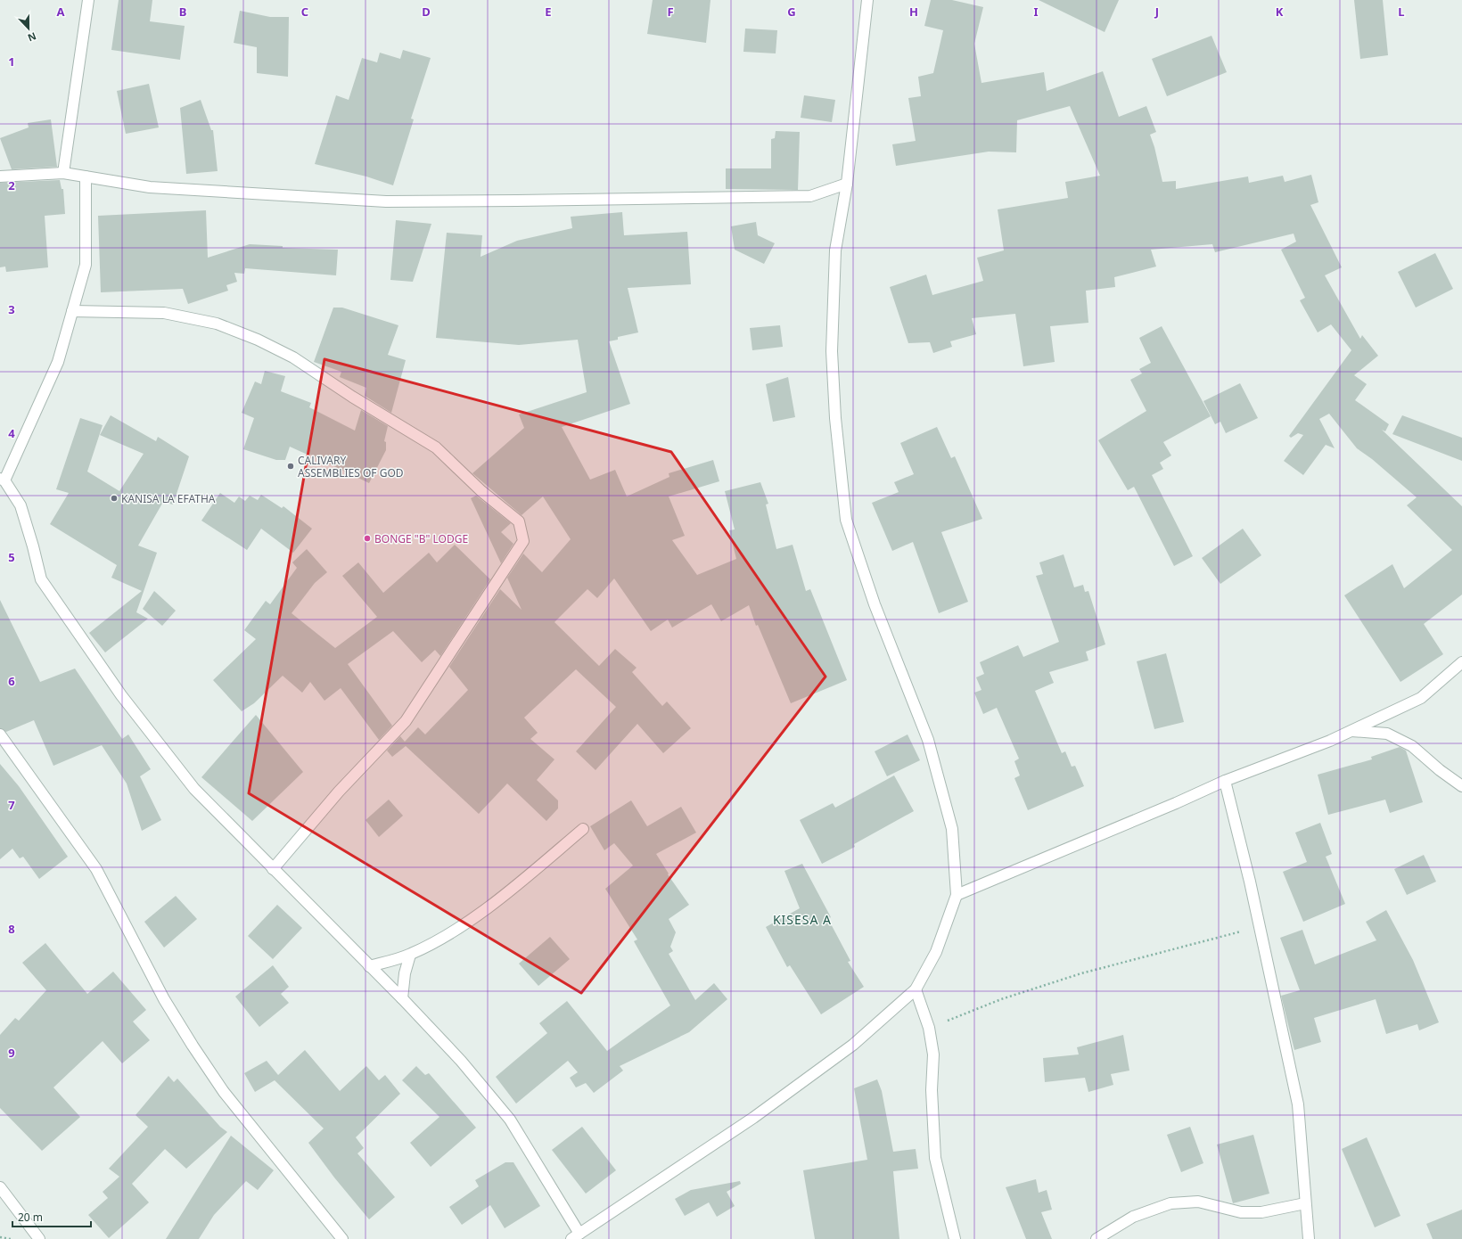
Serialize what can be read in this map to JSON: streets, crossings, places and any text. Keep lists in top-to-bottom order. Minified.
{"districts":["KISESA A"],"places":["CALIVARY ASSEMBLIES OF GOD","KANISA LA EFATHA","BONGE \"B\" LODGE"],"scale_bar":"20 m","north":"bottom","grid":{"columns":["A","B","C","D","E","F","G","H","I","J","K","L"],"rows":["1","2","3","4","5","6","7","8","9"]}}
